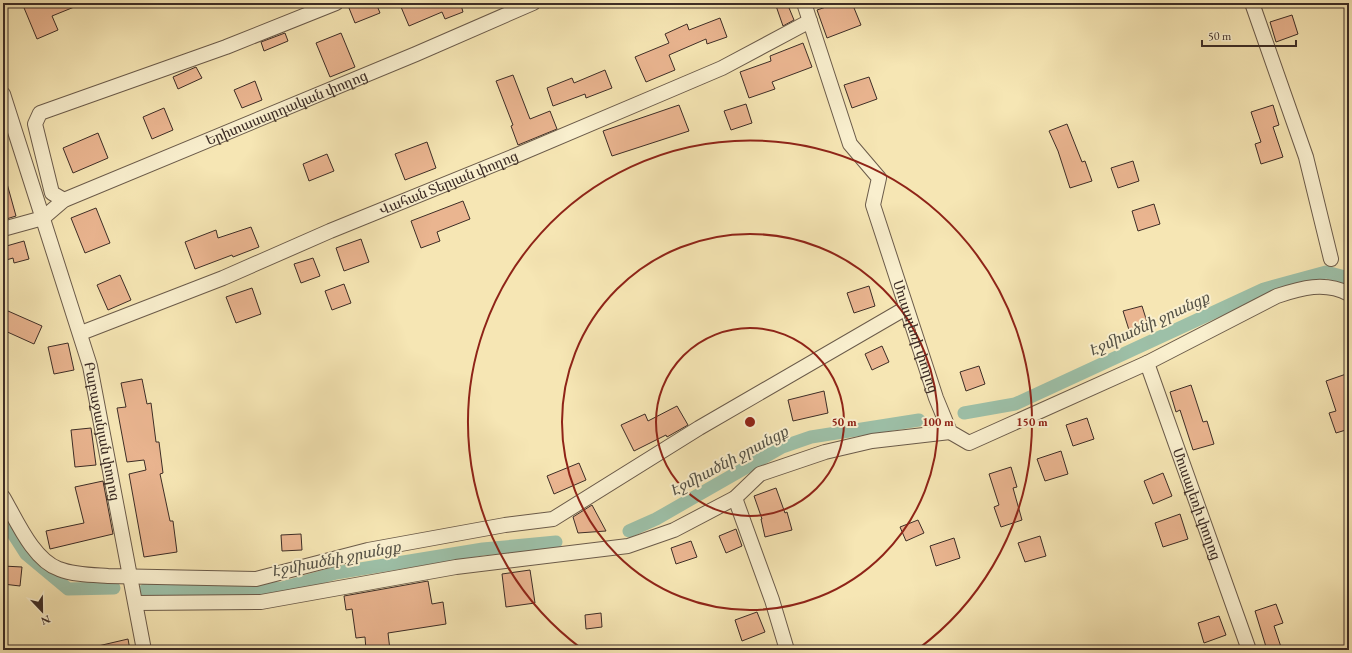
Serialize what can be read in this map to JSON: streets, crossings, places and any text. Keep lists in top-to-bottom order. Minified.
{"streets":{"street":["Երիտասարդական փողոց","Վահան Տերյան փողոց","Մուսալեռի փողոց","Բաբաջանյան փողոց"]},"crossings":[["Երիտասարդական փողոց","Բաբաջանյան փողոց"],["Վահան Տերյան փողոց","Մուսալեռի փողոց"],["Վահան Տերյան փողոց","Բաբաջանյան փողոց"]],"water":["Էջմիածնի ջրանցք"],"scale_bar":"50 m","north":"bottom","rings":["50 m","100 m","150 m"]}
